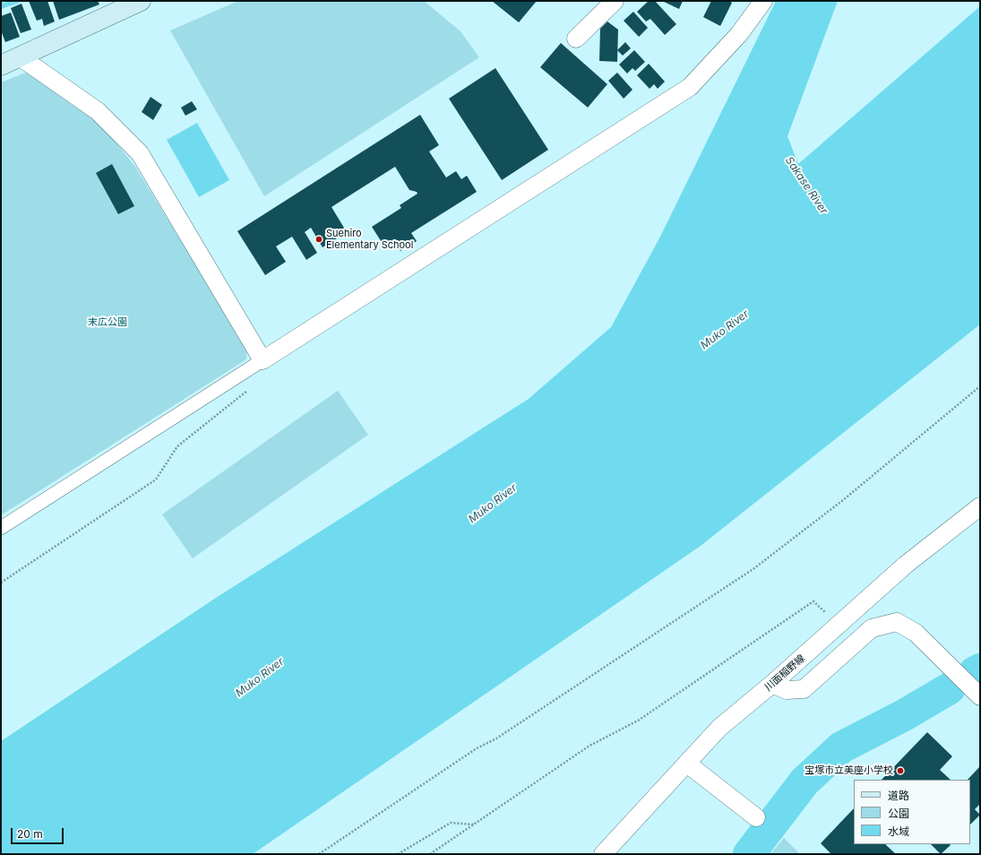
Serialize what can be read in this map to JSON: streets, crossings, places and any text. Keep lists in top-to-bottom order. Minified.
{"streets":{"street":["川面稲野線"]},"water":["Sakase River","Muko River"],"parks":["末広公園"],"places":["Suehiro Elementary School","宝塚市立美座小学校"],"legend":["道路","公園","水域"],"scale_bar":"20 m"}
